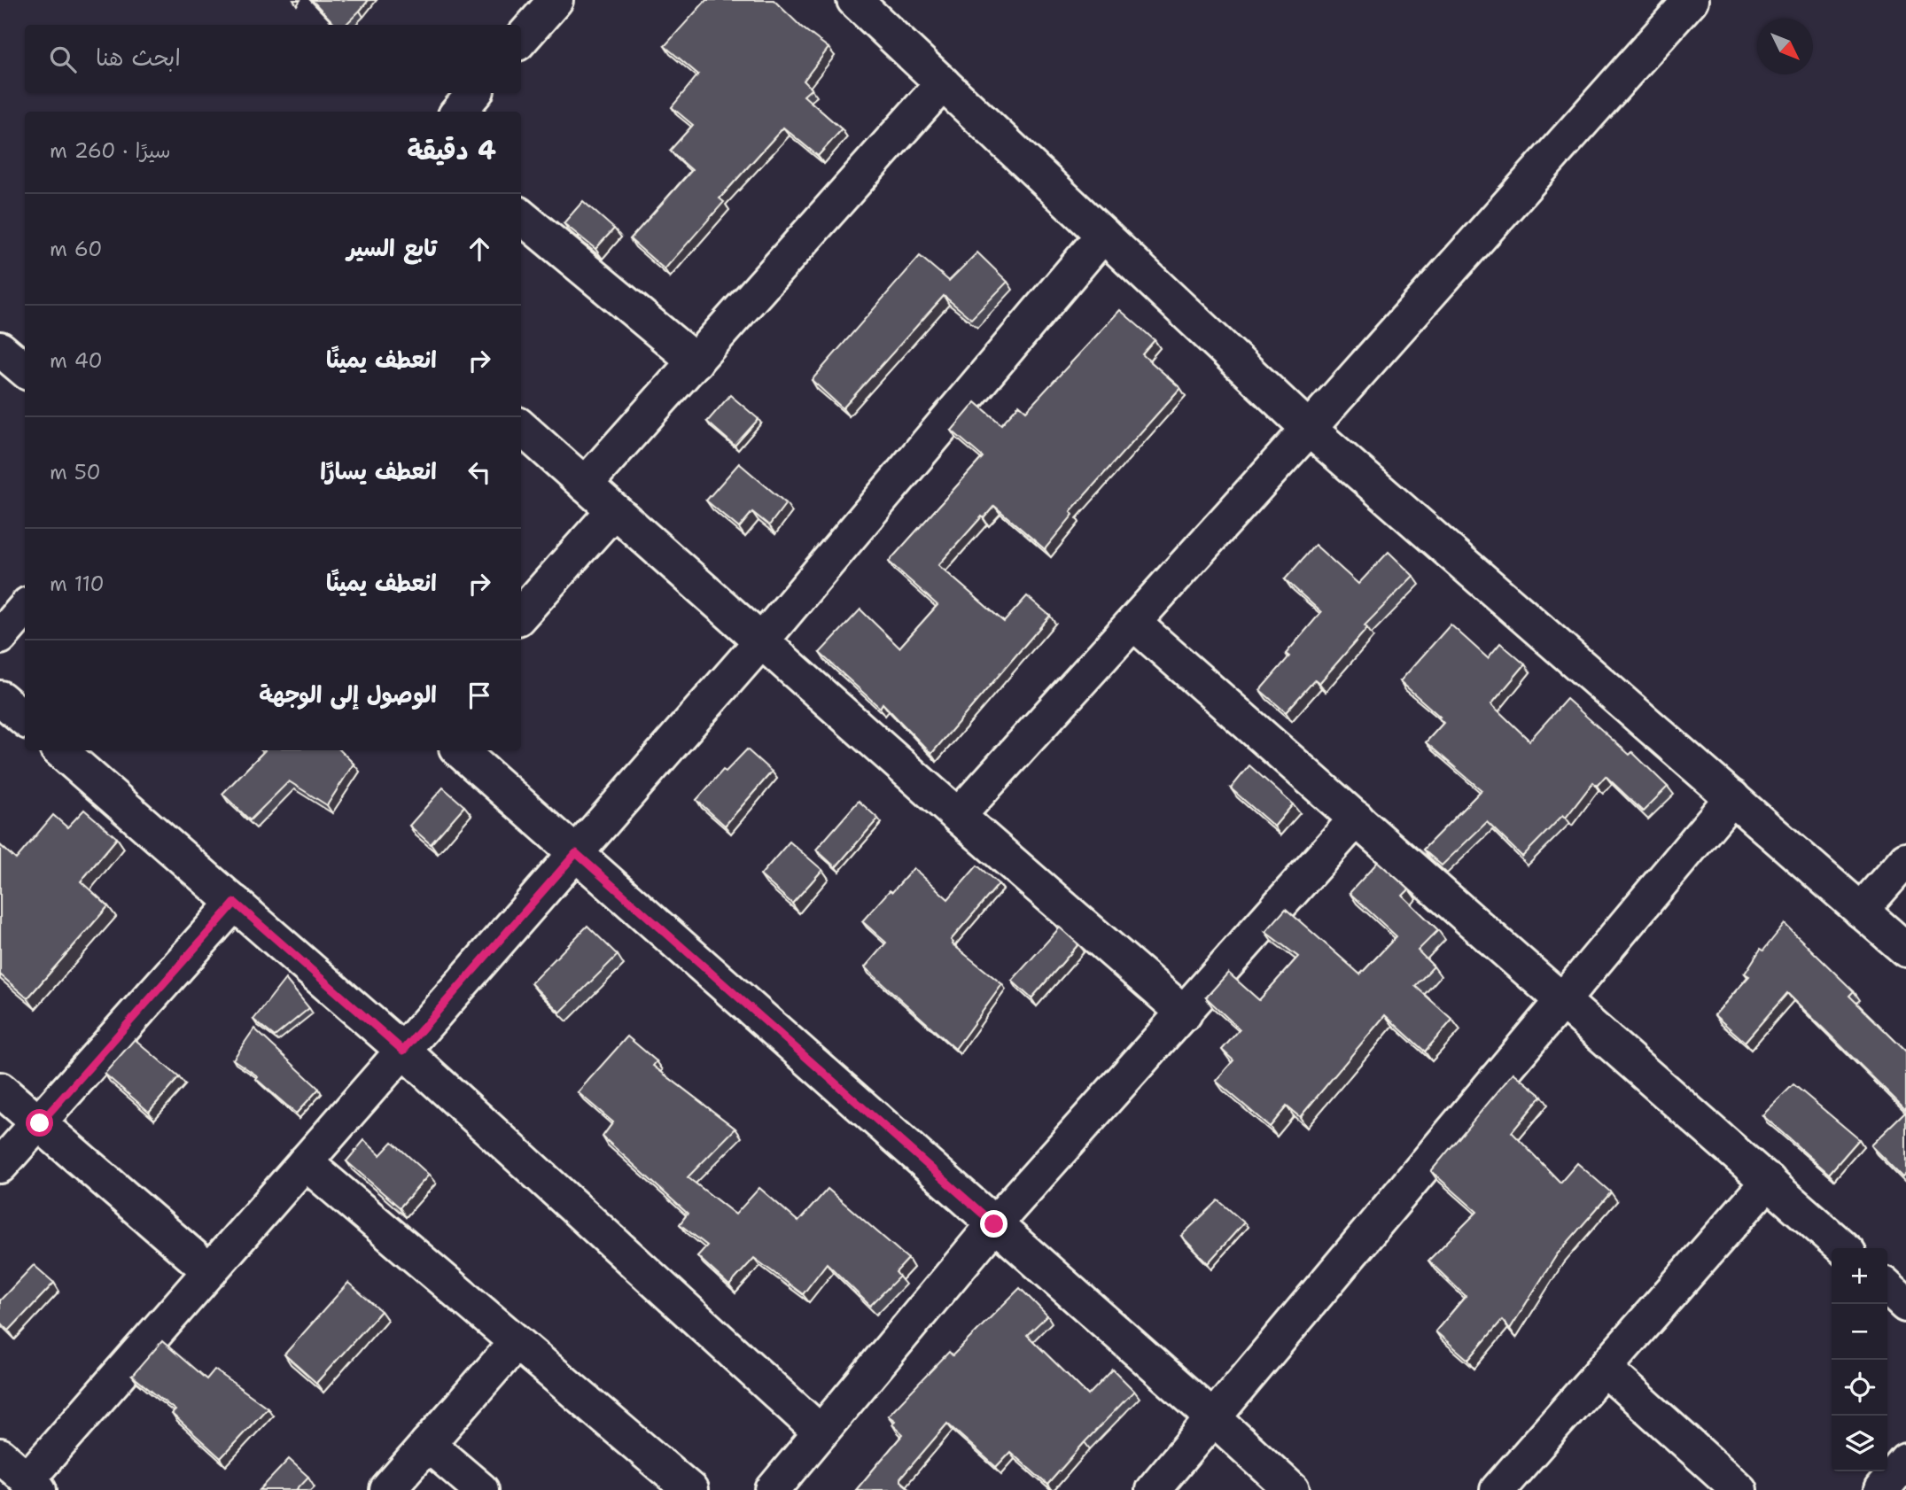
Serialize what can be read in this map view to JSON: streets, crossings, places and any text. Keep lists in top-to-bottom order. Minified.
{"north":"bottom right","page":{"search":"ابحث هنا","heading":["4 دقيقة","سيرًا · 260 m"],"list":[["تابع السير","60 m"],["انعطف يمينًا","40 m"],["انعطف يسارًا","50 m"],["انعطف يمينًا","110 m"],"الوصول إلى الوجهة"],"map_buttons":["+","−"]}}
